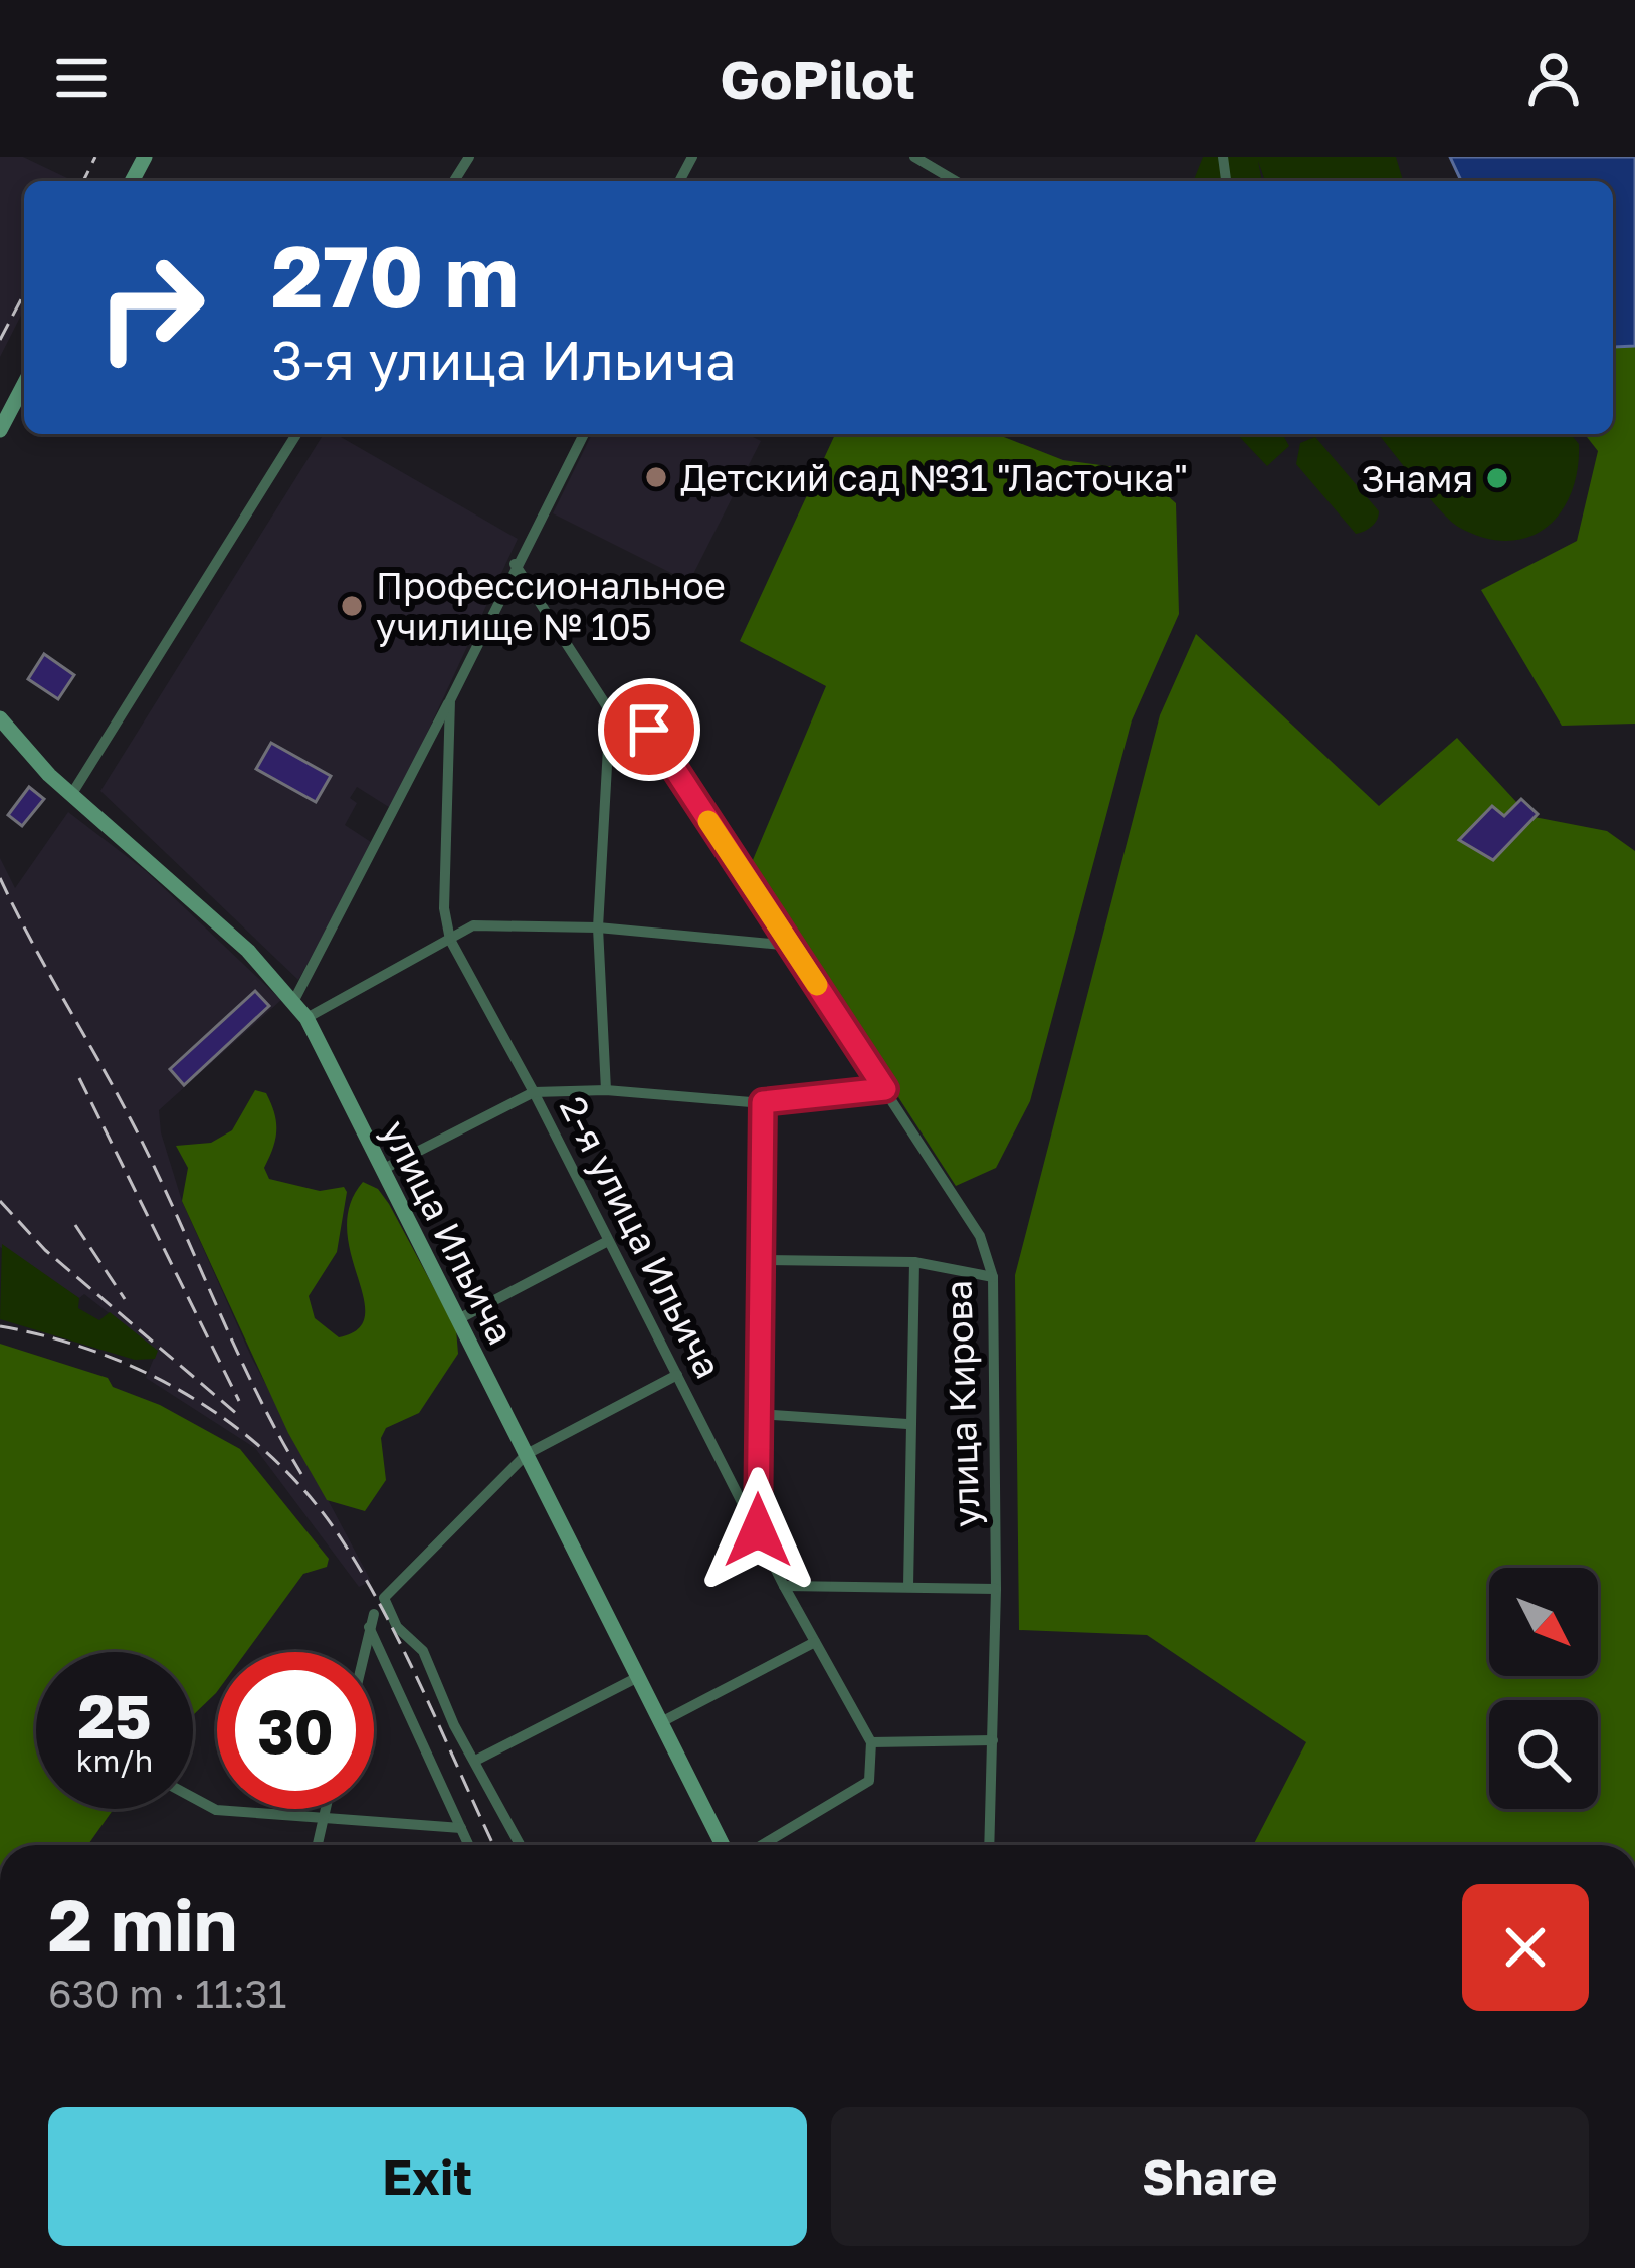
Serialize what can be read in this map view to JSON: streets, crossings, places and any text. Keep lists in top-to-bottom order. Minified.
{"streets":{"main road":["улица Ильича"],"street":["2-я улица Ильича","улица Кирова"]},"places":["Детский сад №31 \"Ласточка\"","Знамя","Профессиональное училище № 105"],"north":"bottom right","page":{"header":"GoPilot","turn":["270 m","3-я улица Ильича"],"speed":"25 km/h","limit":"30","heading":["2 min","630 m · 11:31"],"buttons":["Exit","Share"]}}
